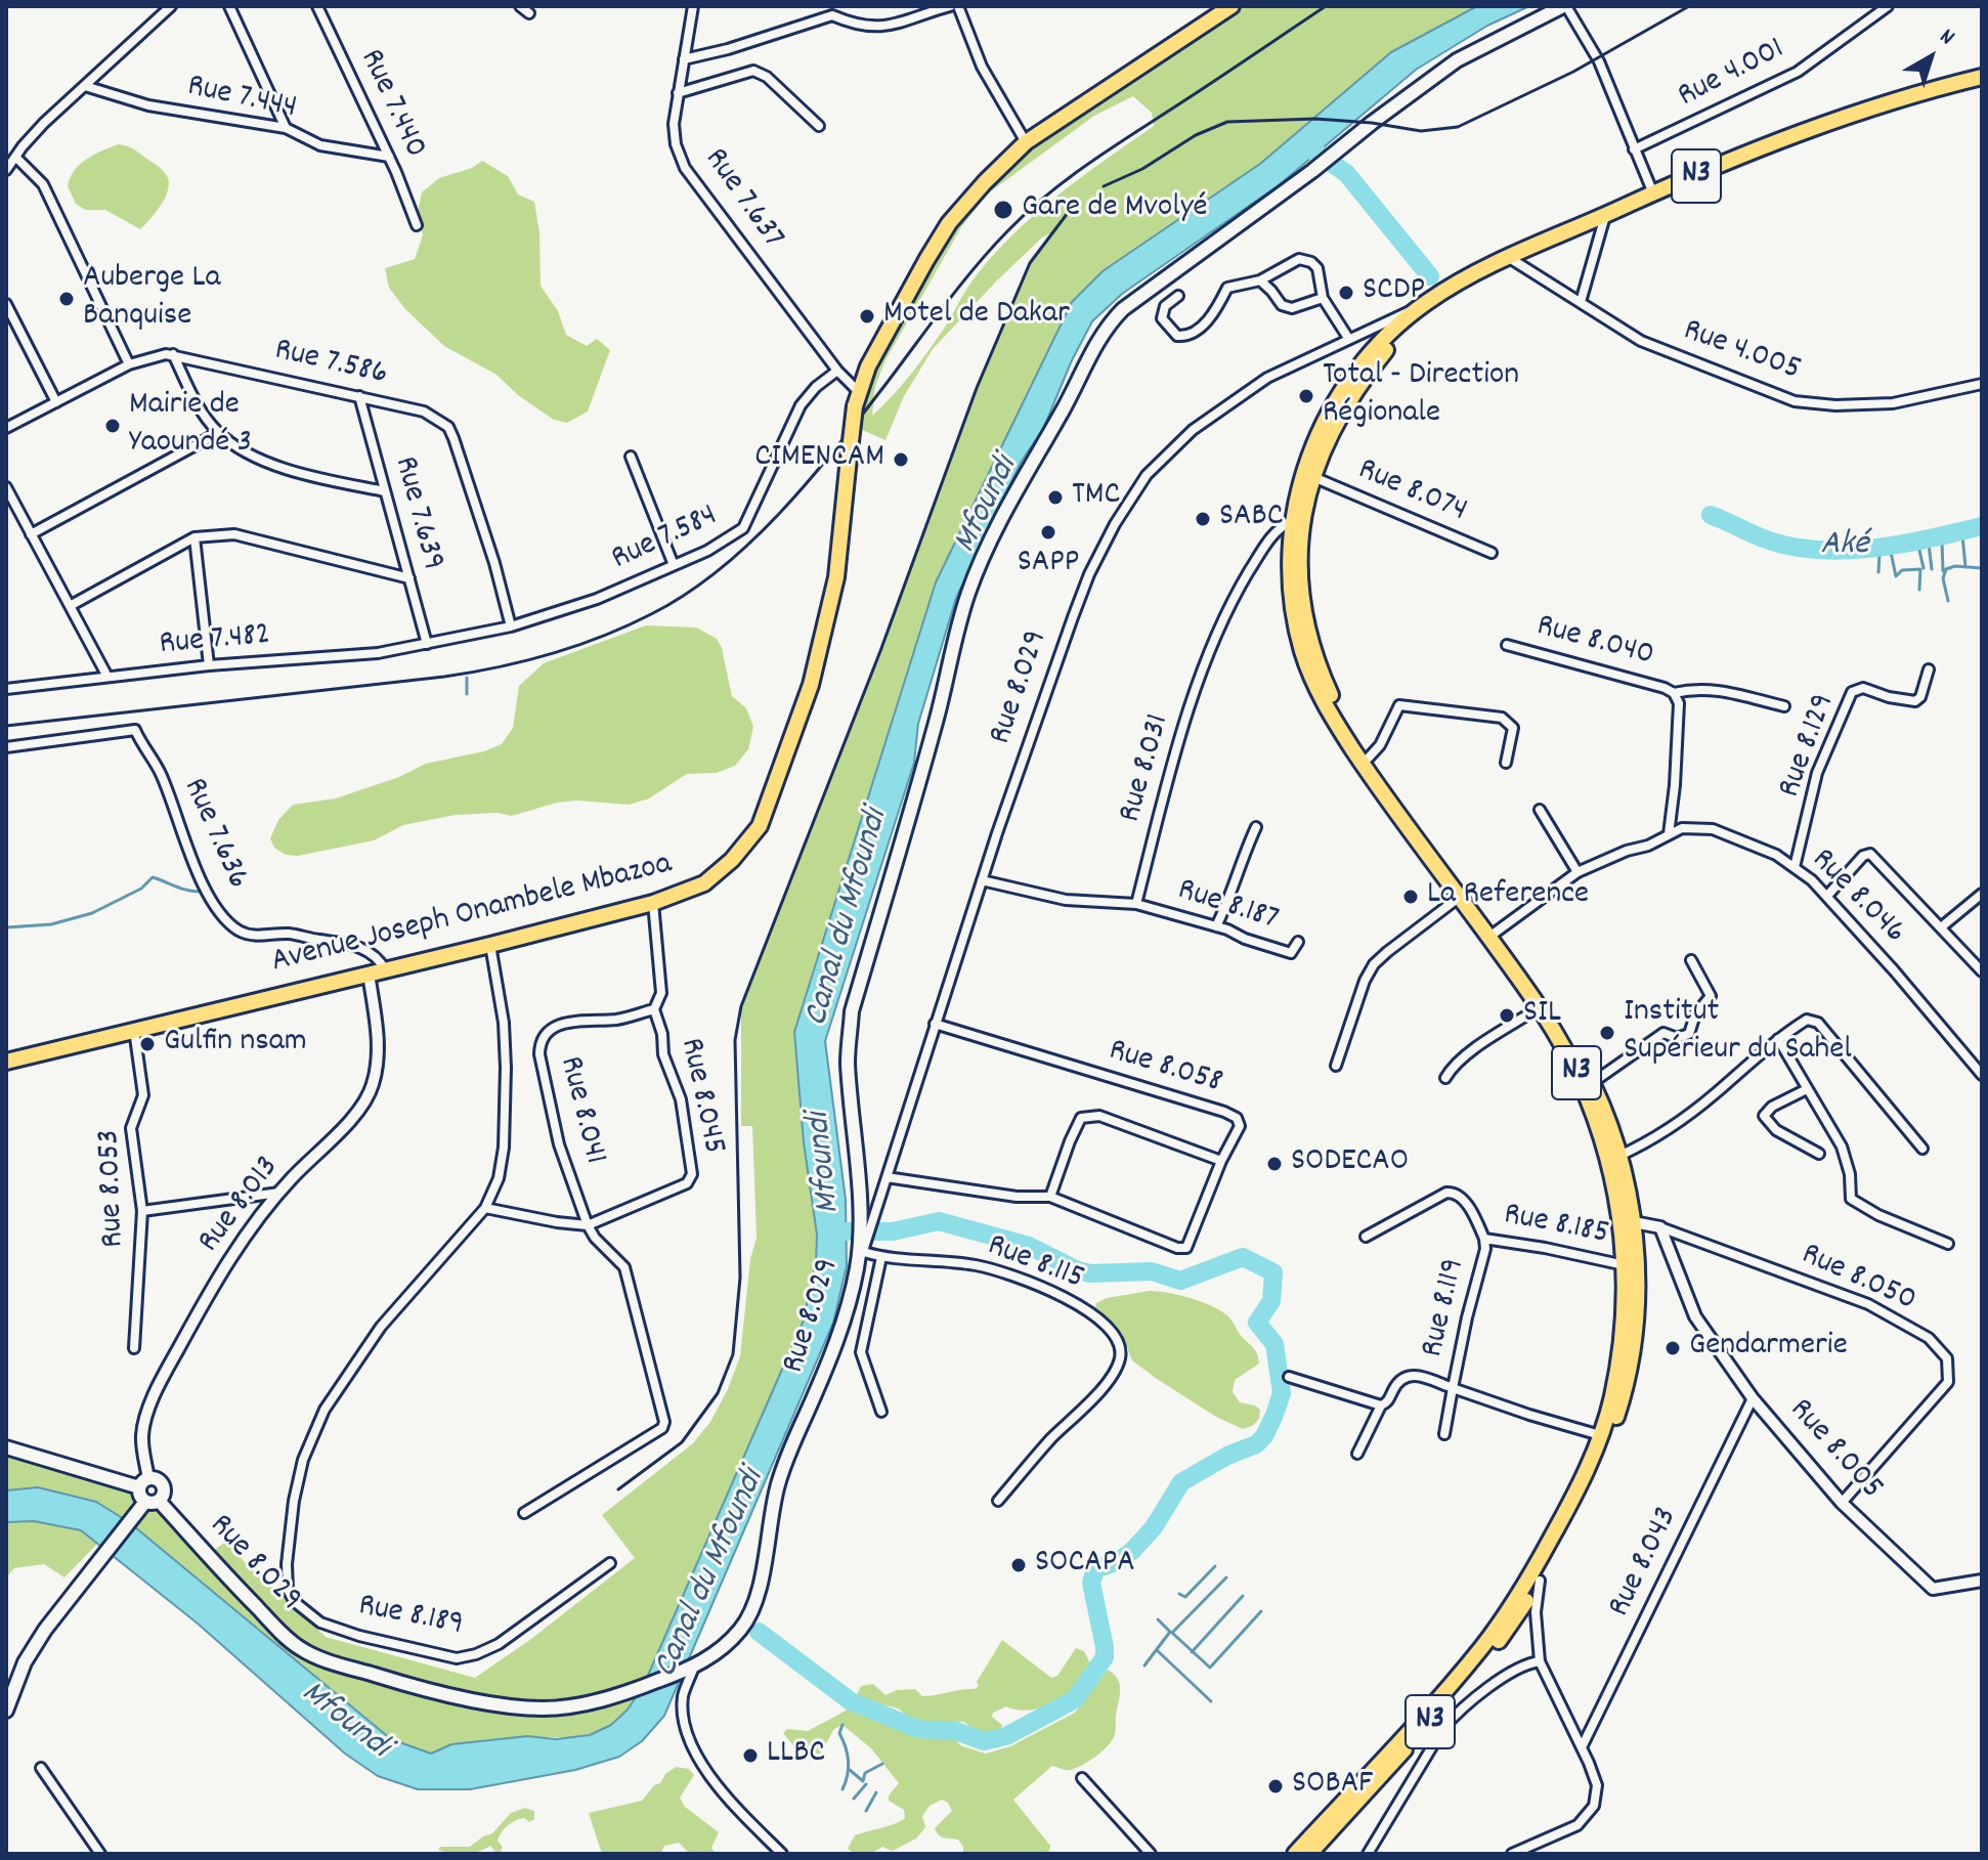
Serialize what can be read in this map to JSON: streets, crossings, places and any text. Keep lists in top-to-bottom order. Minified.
{"streets":{"main road":["N3","Rue 8.029","Avenue Joseph Onambele Mbazoa"],"street":["Rue 4.001","Rue 7.444","Rue 7.440","Rue 7.637","Rue 4.005","Rue 7.586","Rue 8.074","Rue 7.639","Rue 7.584","Rue 7.482","Rue 8.040","Rue 8.129","Rue 8.031","Rue 7.636","Rue 8.046","Rue 8.187","Rue 8.058","Rue 8.045","Rue 8.041","Rue 8.053","Rue 8.013","Rue 8.185","Rue 8.115","Rue 8.050","Rue 8.119","Rue 8.005","Rue 8.043","Rue 8.189"]},"crossings":[["Rue 7.444","Rue 7.440"],["N3","Rue 4.005"],["N3","Rue 8.074"],["N3","Rue 8.029"],["N3","Rue 8.031"],["N3","Rue 8.046"],["N3","Rue 8.185"],["N3","Rue 8.119"],["Rue 7.637","Rue 7.584"],["Rue 7.637","Avenue Joseph Onambele Mbazoa"],["Rue 7.586","Rue 7.639"],["Rue 7.586","Rue 7.584"],["Rue 7.639","Rue 7.584"],["Rue 7.639","Rue 7.482"],["Rue 7.584","Rue 7.482"],["Rue 8.040","Rue 8.046"],["Rue 8.029","Rue 8.058"],["Rue 8.029","Rue 8.013"],["Rue 8.029","Rue 8.115"],["Rue 8.129","Rue 8.046"],["Rue 8.031","Rue 8.187"],["Rue 7.636","Avenue Joseph Onambele Mbazoa"],["Avenue Joseph Onambele Mbazoa","Rue 8.053"],["Avenue Joseph Onambele Mbazoa","Rue 8.013"],["Avenue Joseph Onambele Mbazoa","Rue 8.189"],["Rue 8.045","Rue 8.041"],["Rue 8.185","Rue 8.119"],["Rue 8.050","Rue 8.005"],["Rue 8.005","Rue 8.043"]],"water":["Mfoundi","Aké","Canal du Mfoundi"],"places":["Gare de Mvolyé","SCDP","Auberge La Banquise","Motel de Dakar","Total - Direction Régionale","Mairie de Yaoundé 3","CIMENCAM","TMC","SABC","SAPP","La Reference","SIL","Institut Supérieur du Sahel","Gulfin nsam","SODECAO","Gendarmerie","SOCAPA","LLBC","SOBAF"],"north":"top right"}
